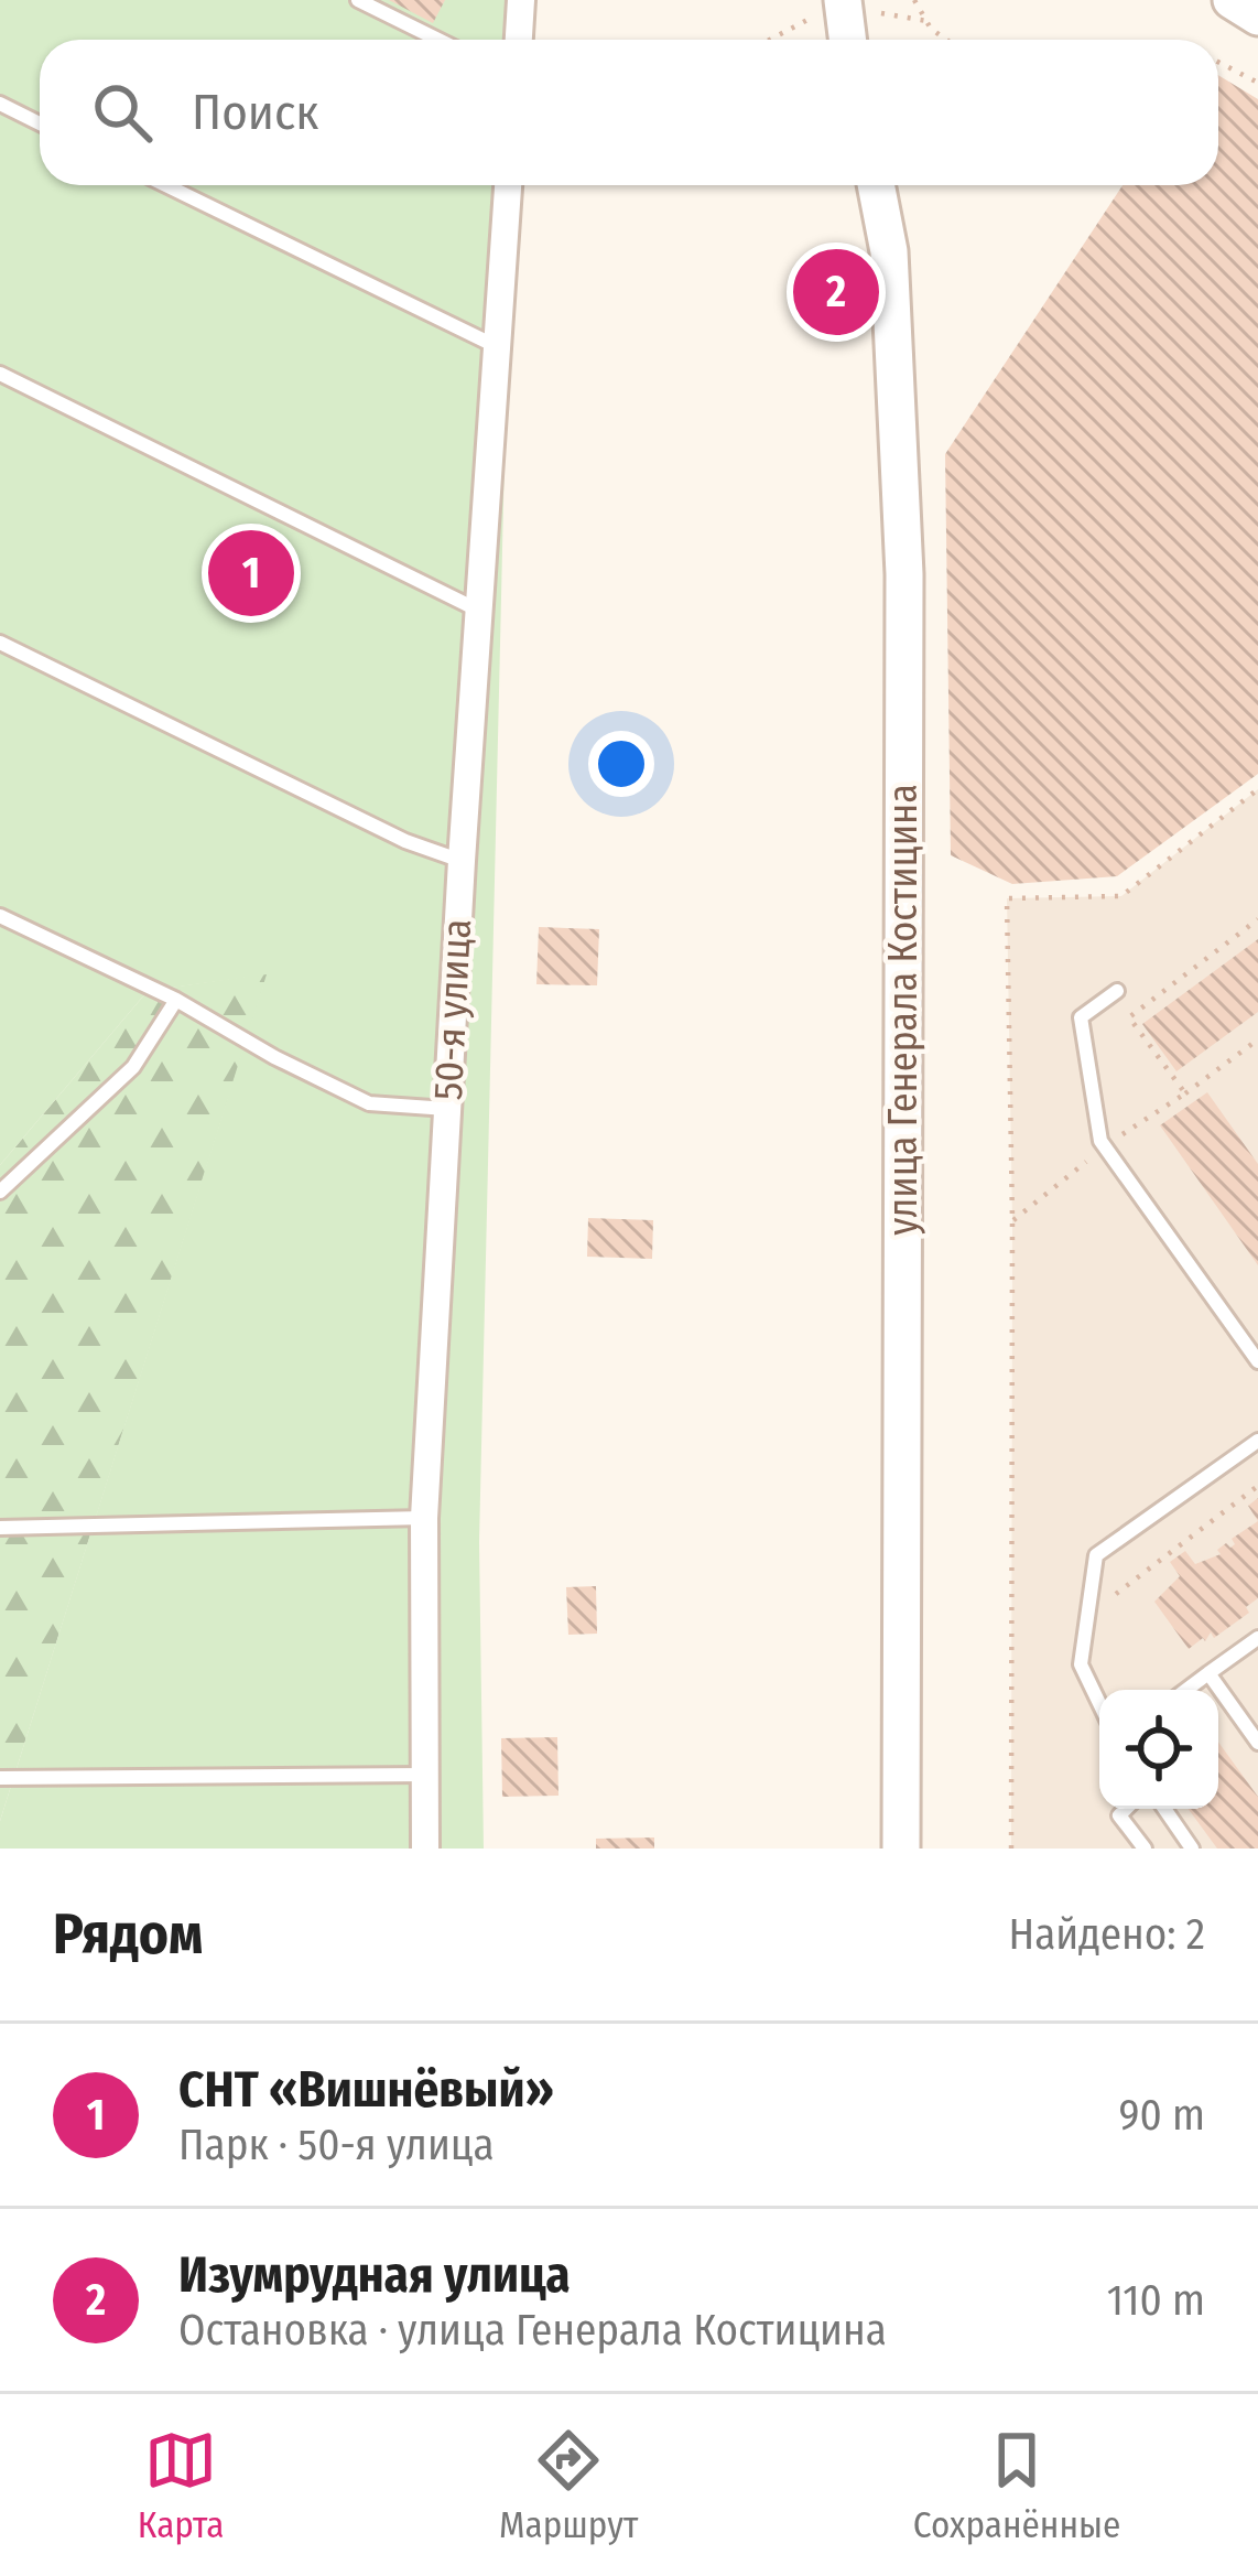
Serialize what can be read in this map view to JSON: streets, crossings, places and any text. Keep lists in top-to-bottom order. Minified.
{"streets":{"street":["50-я улица","улица Генерала Костицина"]},"page":{"search":"Поиск","pins":["2","1"],"heading":["Рядом","Найдено: 2"],"list":[{"mark":"1","name":"СНТ «Вишнёвый»","note":"Парк · 50-я улица","value":"90 m"},{"mark":"2","name":"Изумрудная улица","note":"Остановка · улица Генерала Костицина","value":"110 m"}],"nav":["Карта","Маршрут","Сохранённые"]}}
